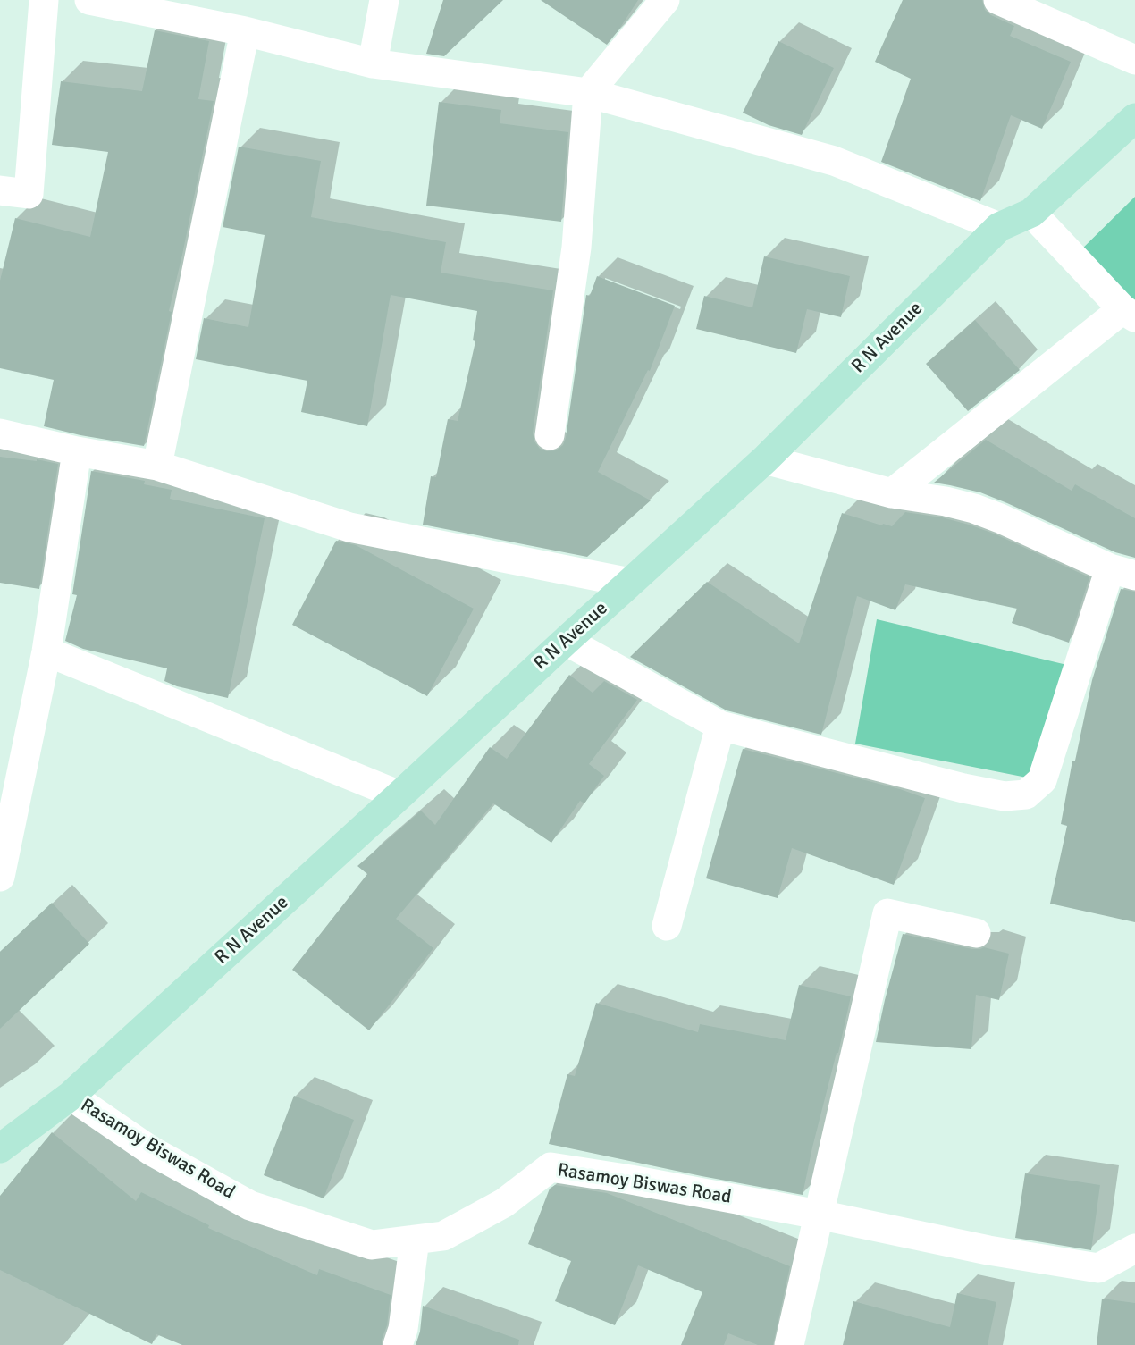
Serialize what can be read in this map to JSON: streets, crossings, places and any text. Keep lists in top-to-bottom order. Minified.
{"streets":{"main road":["R N Avenue"],"street":["Rasamoy Biswas Road"]},"crossings":[["R N Avenue","Rasamoy Biswas Road"]]}
